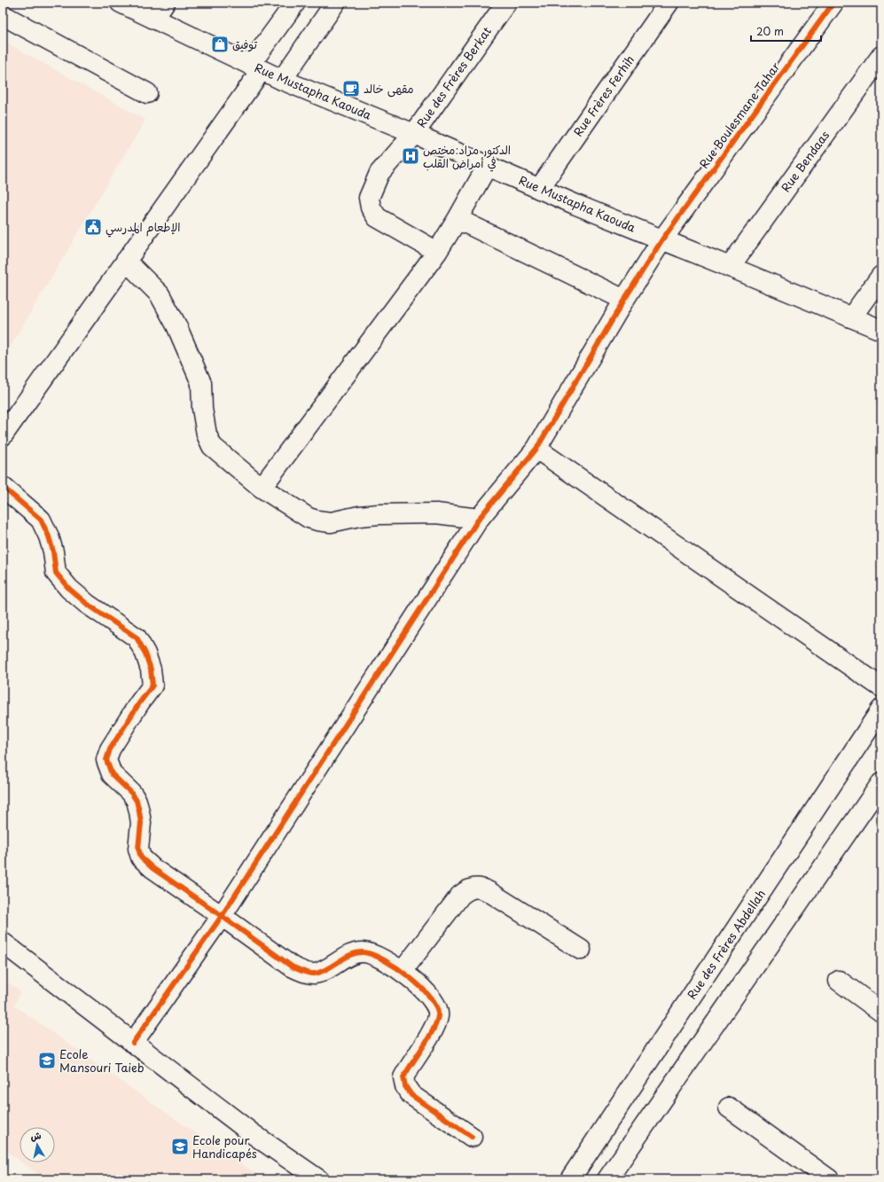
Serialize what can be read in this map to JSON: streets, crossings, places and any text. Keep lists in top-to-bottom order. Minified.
{"streets":{"street":["Rue des Frères Berkat","Rue Mustapha Kaouda","Rue Frères Ferhih","Rue Boulesmane Tahar","Rue Bendaas","Rue des Frères Abdellah"]},"crossings":[["Rue des Frères Berkat","Rue Mustapha Kaouda"],["Rue Mustapha Kaouda","Rue Frères Ferhih"],["Rue Mustapha Kaouda","Rue Boulesmane Tahar"],["Rue Mustapha Kaouda","Rue Bendaas"]],"places":{"shop":["توفيق"],"cafe":["مقهى خالد"],"hospital":["الدكتور مراد:مختص في أمراض القلب"],"public building":["الإطعام المدرسي"],"school or university":["Ecole Mansouri Taieb","Ecole pour Handicapés"]},"scale_bar":"20 m","north":"top"}
